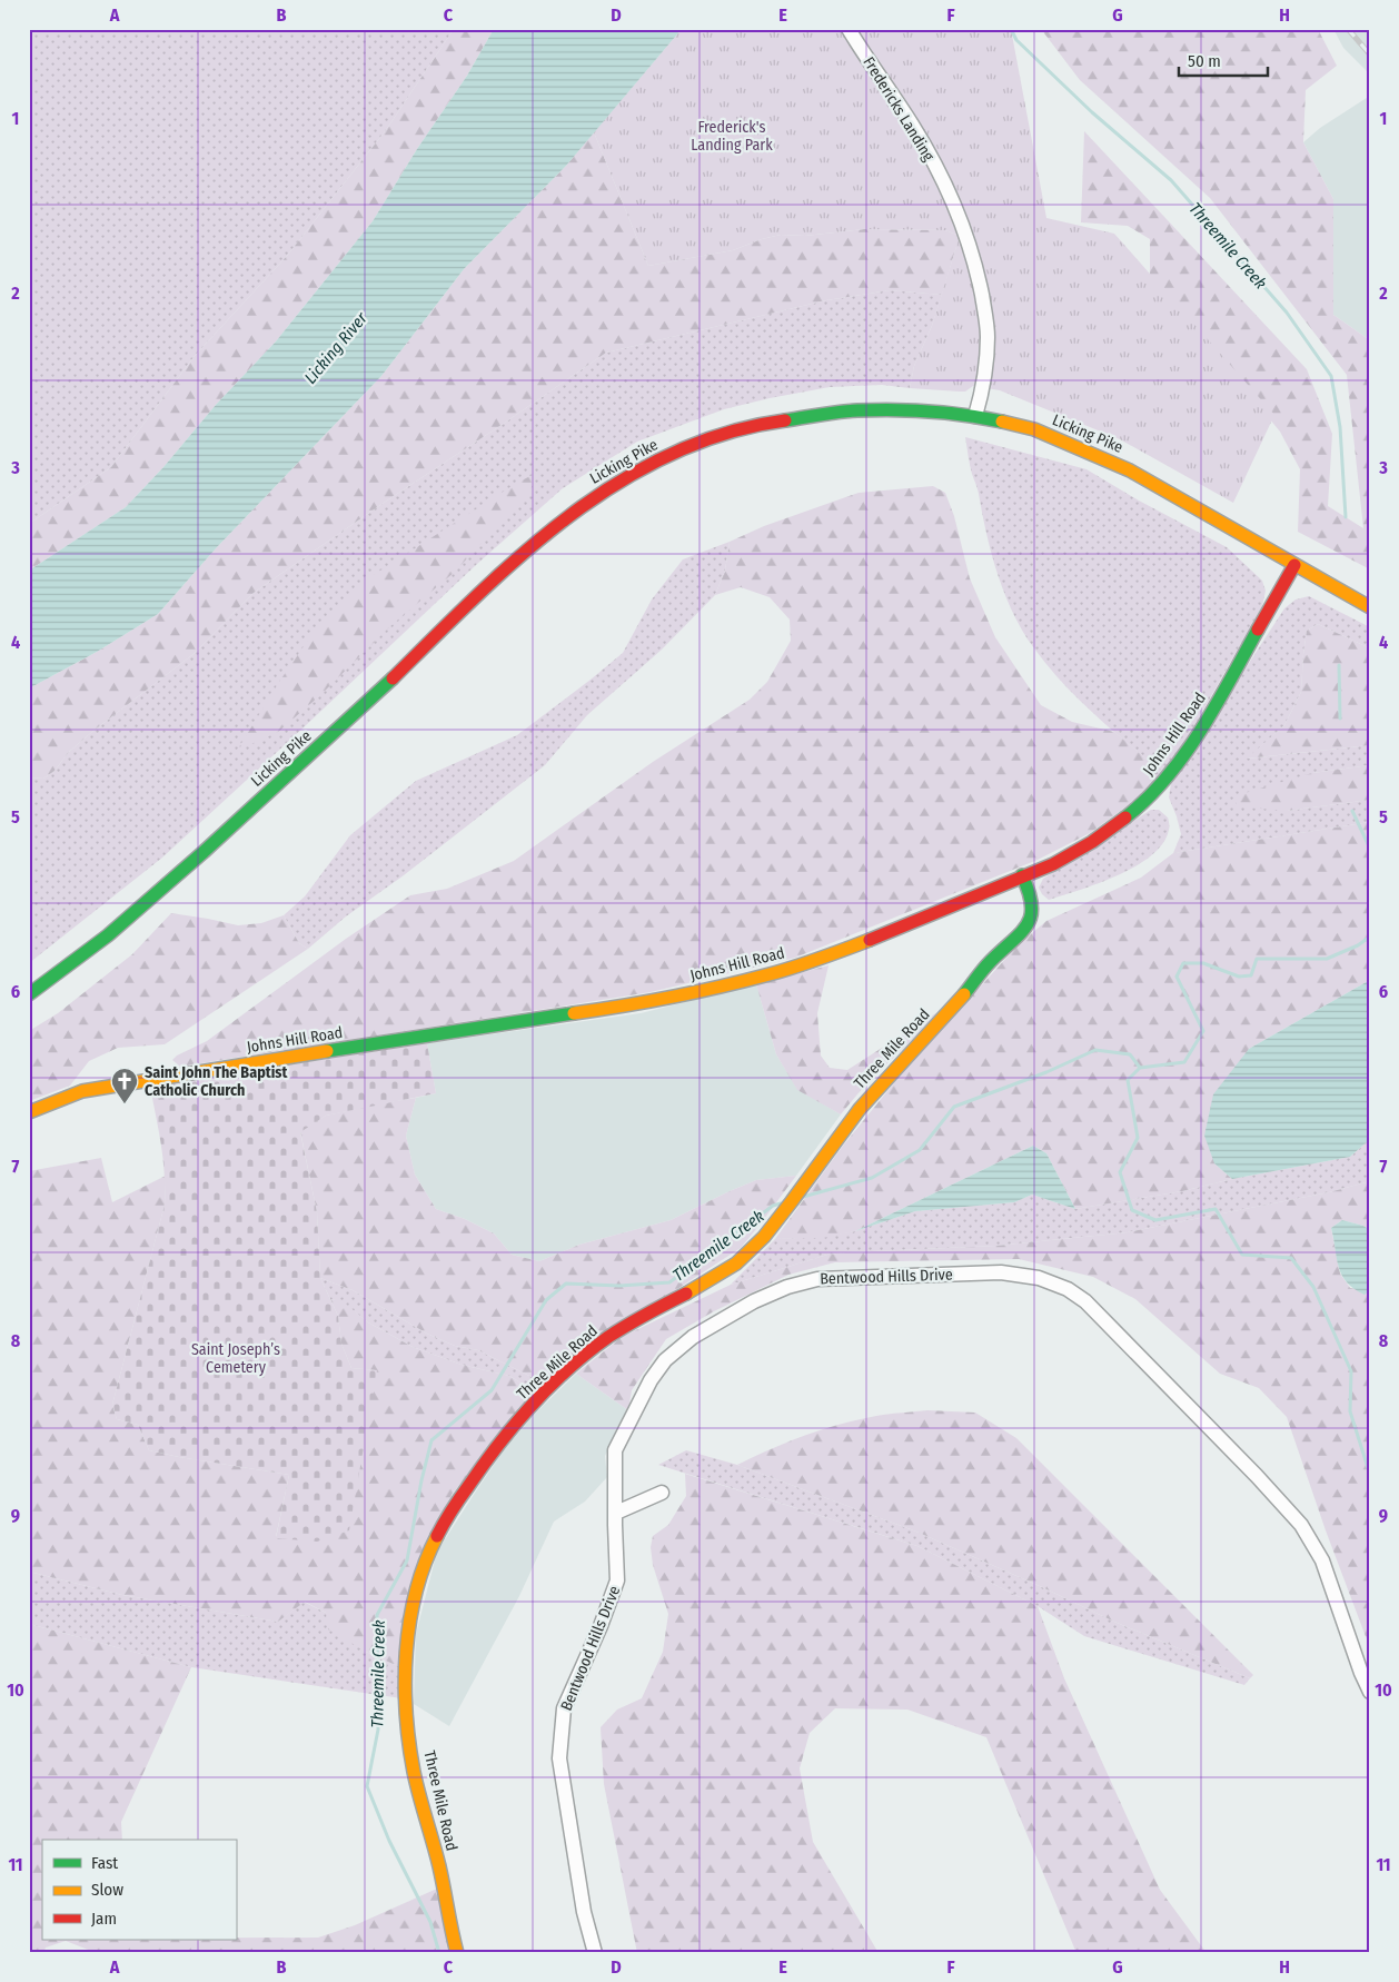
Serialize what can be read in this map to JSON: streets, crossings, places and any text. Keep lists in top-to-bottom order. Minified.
{"streets":{"main road":["Licking Pike","Johns Hill Road","Three Mile Road"],"street":["Fredericks Landing","Bentwood Hills Drive"]},"crossings":[["Fredericks Landing","Licking Pike"],["Licking Pike","Johns Hill Road"],["Johns Hill Road","Three Mile Road"]],"water":["Threemile Creek","Licking River"],"parks":["Frederick's Landing Park","Saint Joseph’s Cemetery"],"places":{"church":["Saint John The Baptist Catholic Church"]},"legend":["Fast","Slow","Jam"],"scale_bar":"50 m","grid":{"columns":["A","B","C","D","E","F","G","H"],"rows":["1","2","3","4","5","6","7","8","9","10","11"]}}
